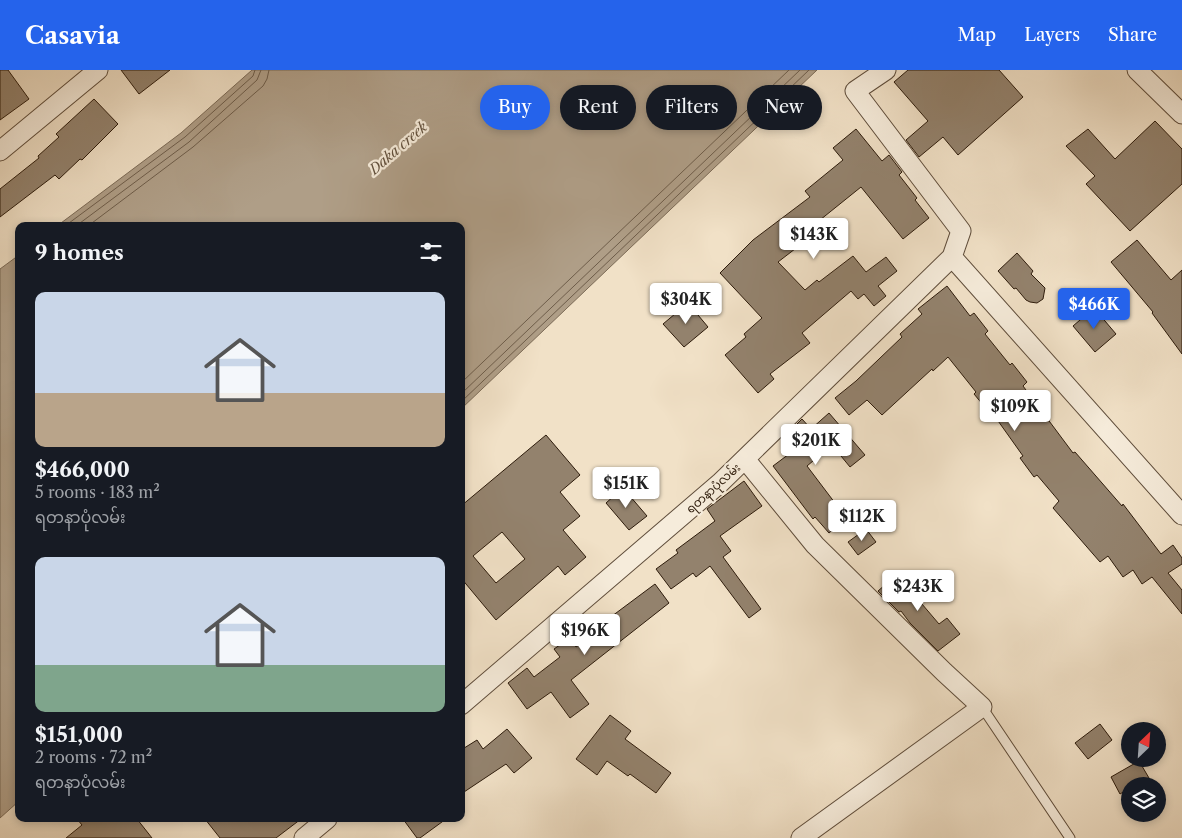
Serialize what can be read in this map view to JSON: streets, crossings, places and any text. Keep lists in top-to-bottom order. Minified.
{"streets":{"street":["ရတနာပုံလမ်း"]},"water":["Daka creek"],"north":"top right","page":{"header":"Casavia","nav":["Map","Layers","Share"],"chip":["Buy","Rent","Filters","New"],"price":["$143K","$304K","$466K","$109K","$201K","$151K","$112K","$243K","$196K"],"heading":"9 homes","list":[{"name":"$466,000","note":"5 rooms · 183 m² · ရတနာပုံလမ်း"},{"name":"$151,000","note":"2 rooms · 72 m² · ရတနာပုံလမ်း"}]}}
